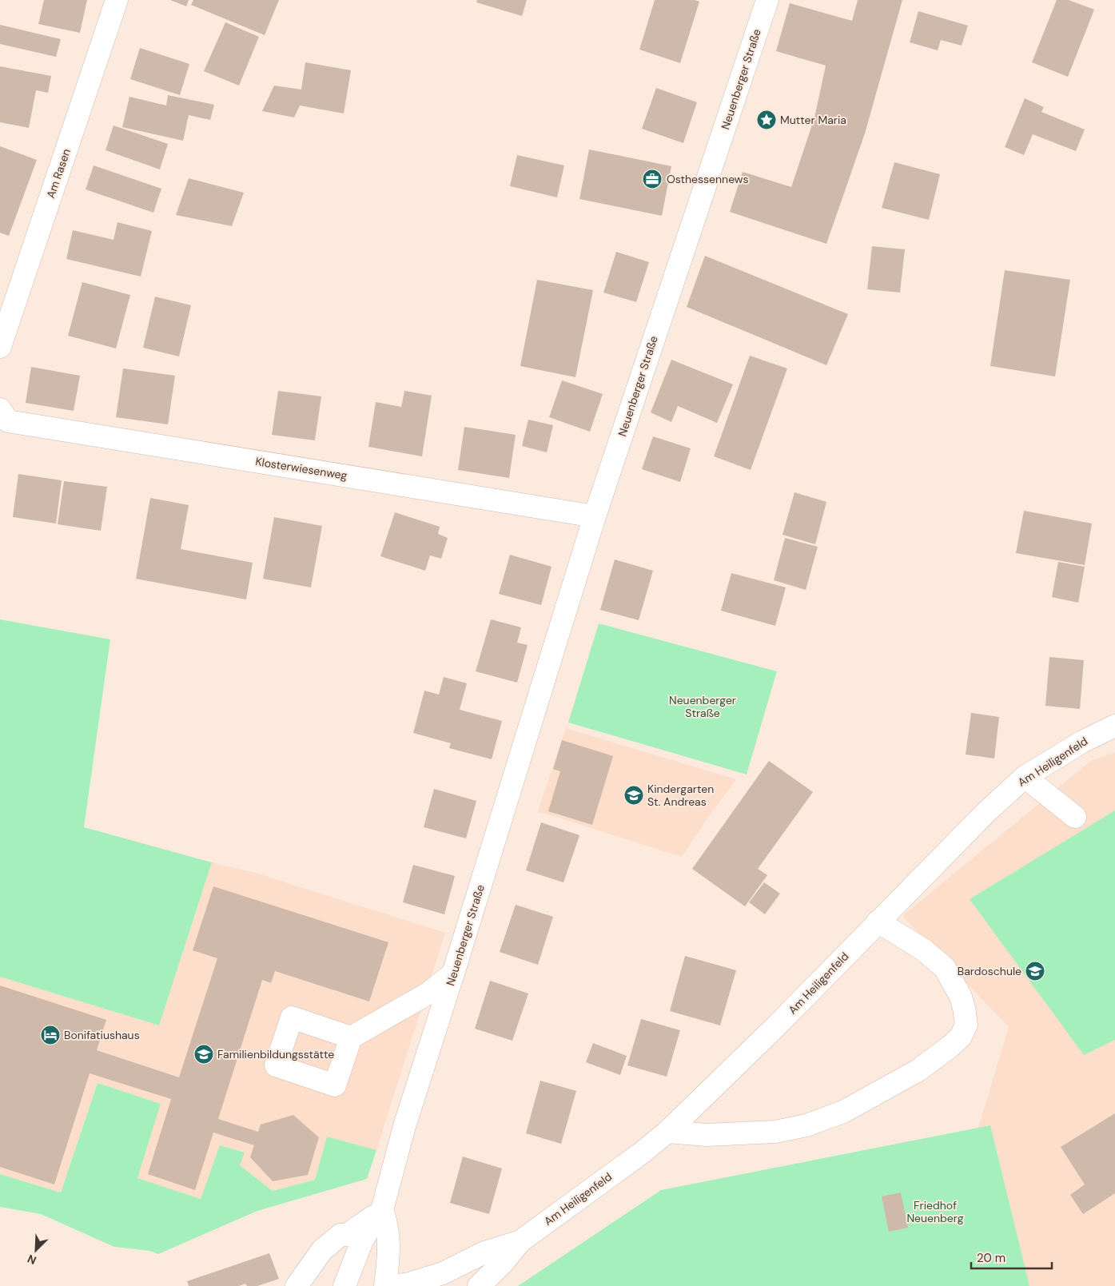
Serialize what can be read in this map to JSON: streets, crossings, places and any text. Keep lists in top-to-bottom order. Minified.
{"streets":{"street":["Neuenberger Straße","Am Rasen","Klosterwiesenweg","Am Heiligenfeld"]},"crossings":[["Neuenberger Straße","Klosterwiesenweg"]],"parks":["Neuenberger Straße","Friedhof Neuenberg"],"places":{"place":["Mutter Maria"],"office":["Osthessennews"],"school or university":["Kindergarten St. Andreas","Bardoschule","Familienbildungsstätte"],"hotel":["Bonifatiushaus"]},"scale_bar":"20 m","north":"bottom left"}
